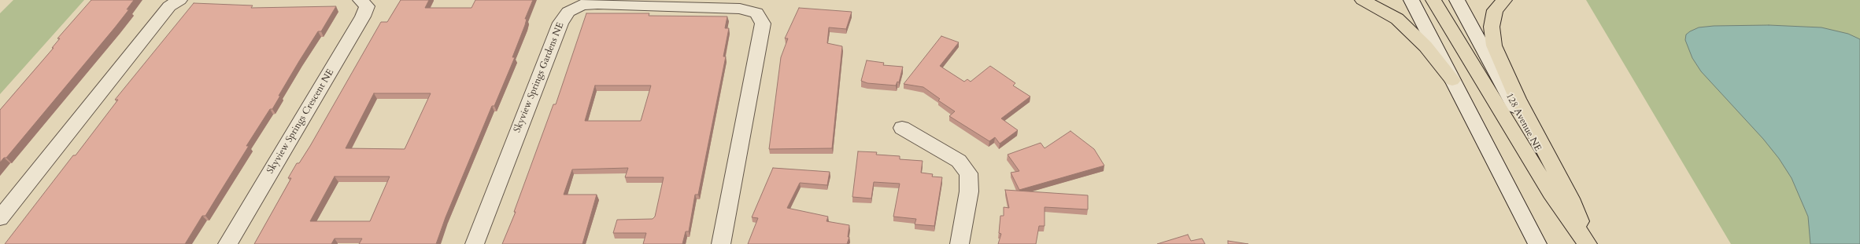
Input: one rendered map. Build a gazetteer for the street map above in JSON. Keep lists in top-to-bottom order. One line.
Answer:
{"streets":{"street":["Skyview Springs Gardens NE","Skyview Springs Crescent NE","128 Avenue NE"]}}
